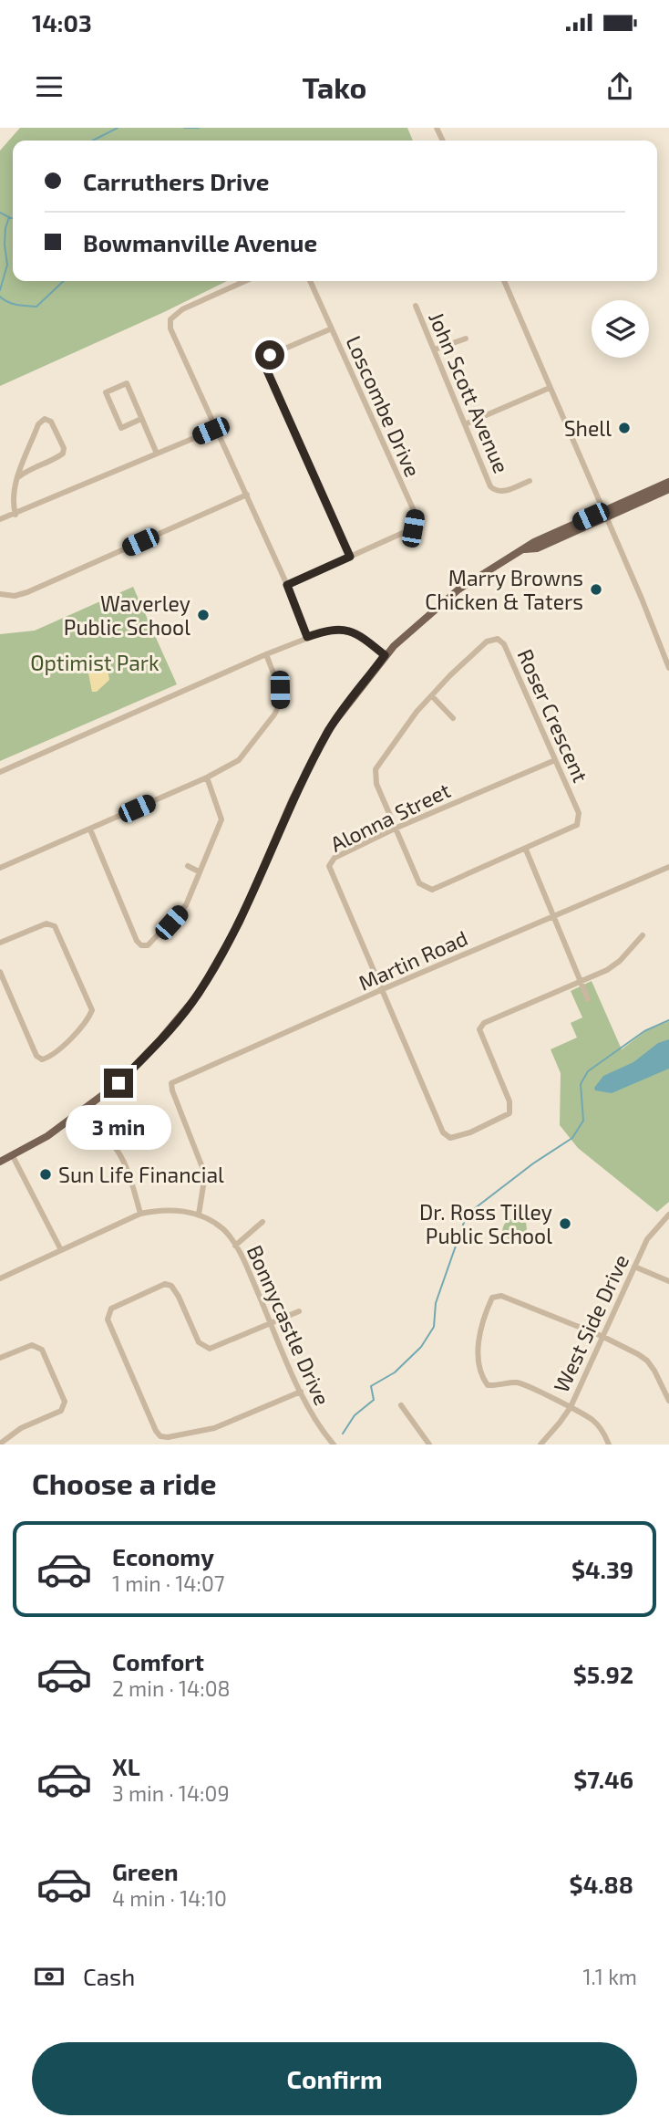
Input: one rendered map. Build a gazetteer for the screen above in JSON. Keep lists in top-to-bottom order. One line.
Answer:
{"streets":{"street":["John Scott Avenue","Loscombe Drive","Roser Crescent","Alonna Street","Martin Road","West Side Drive","Bonnycastle Drive"]},"crossings":[["Roser Crescent","Alonna Street"],["Alonna Street","Martin Road"],["Martin Road","Bonnycastle Drive"]],"parks":["Optimist Park"],"places":["Shell","Marry Browns Chicken & Taters","Waverley Public School","Sun Life Financial","Dr. Ross Tilley Public School"],"page":{"status":"14:03","header":"Tako","banner":["Carruthers Drive","Bowmanville Avenue"],"bubble":"3 min","heading":"Choose a ride","list":[{"name":"Economy","note":"1 min · 14:07","value":"$4.39"},{"name":"Comfort","note":"2 min · 14:08","value":"$5.92"},{"name":"XL","note":"3 min · 14:09","value":"$7.46"},{"name":"Green","note":"4 min · 14:10","value":"$4.88"}],"pay":["Cash","1.1 km"],"buttons":"Confirm"}}
